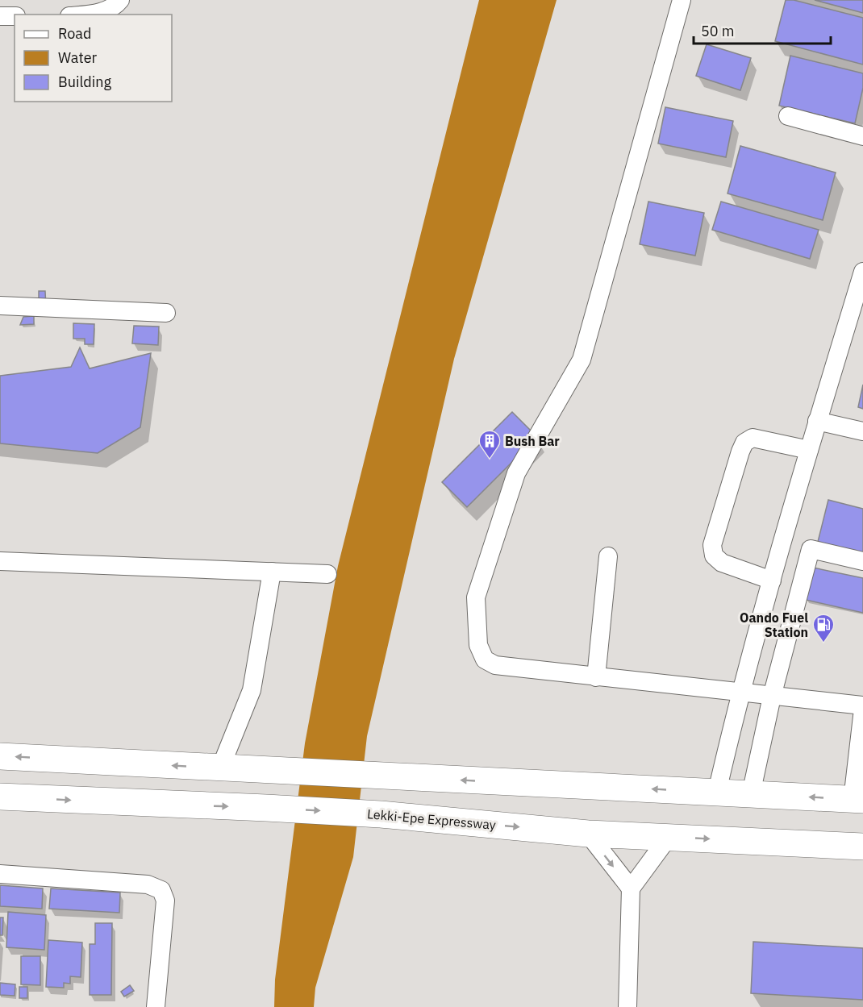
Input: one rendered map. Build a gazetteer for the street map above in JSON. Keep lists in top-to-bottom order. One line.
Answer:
{"streets":{"highway":["Lekki-Epe Expressway"]},"places":{"building":["Bush Bar"],"fuel station":["Oando Fuel Station"]},"legend":["Road","Water","Building"],"scale_bar":"50 m"}
